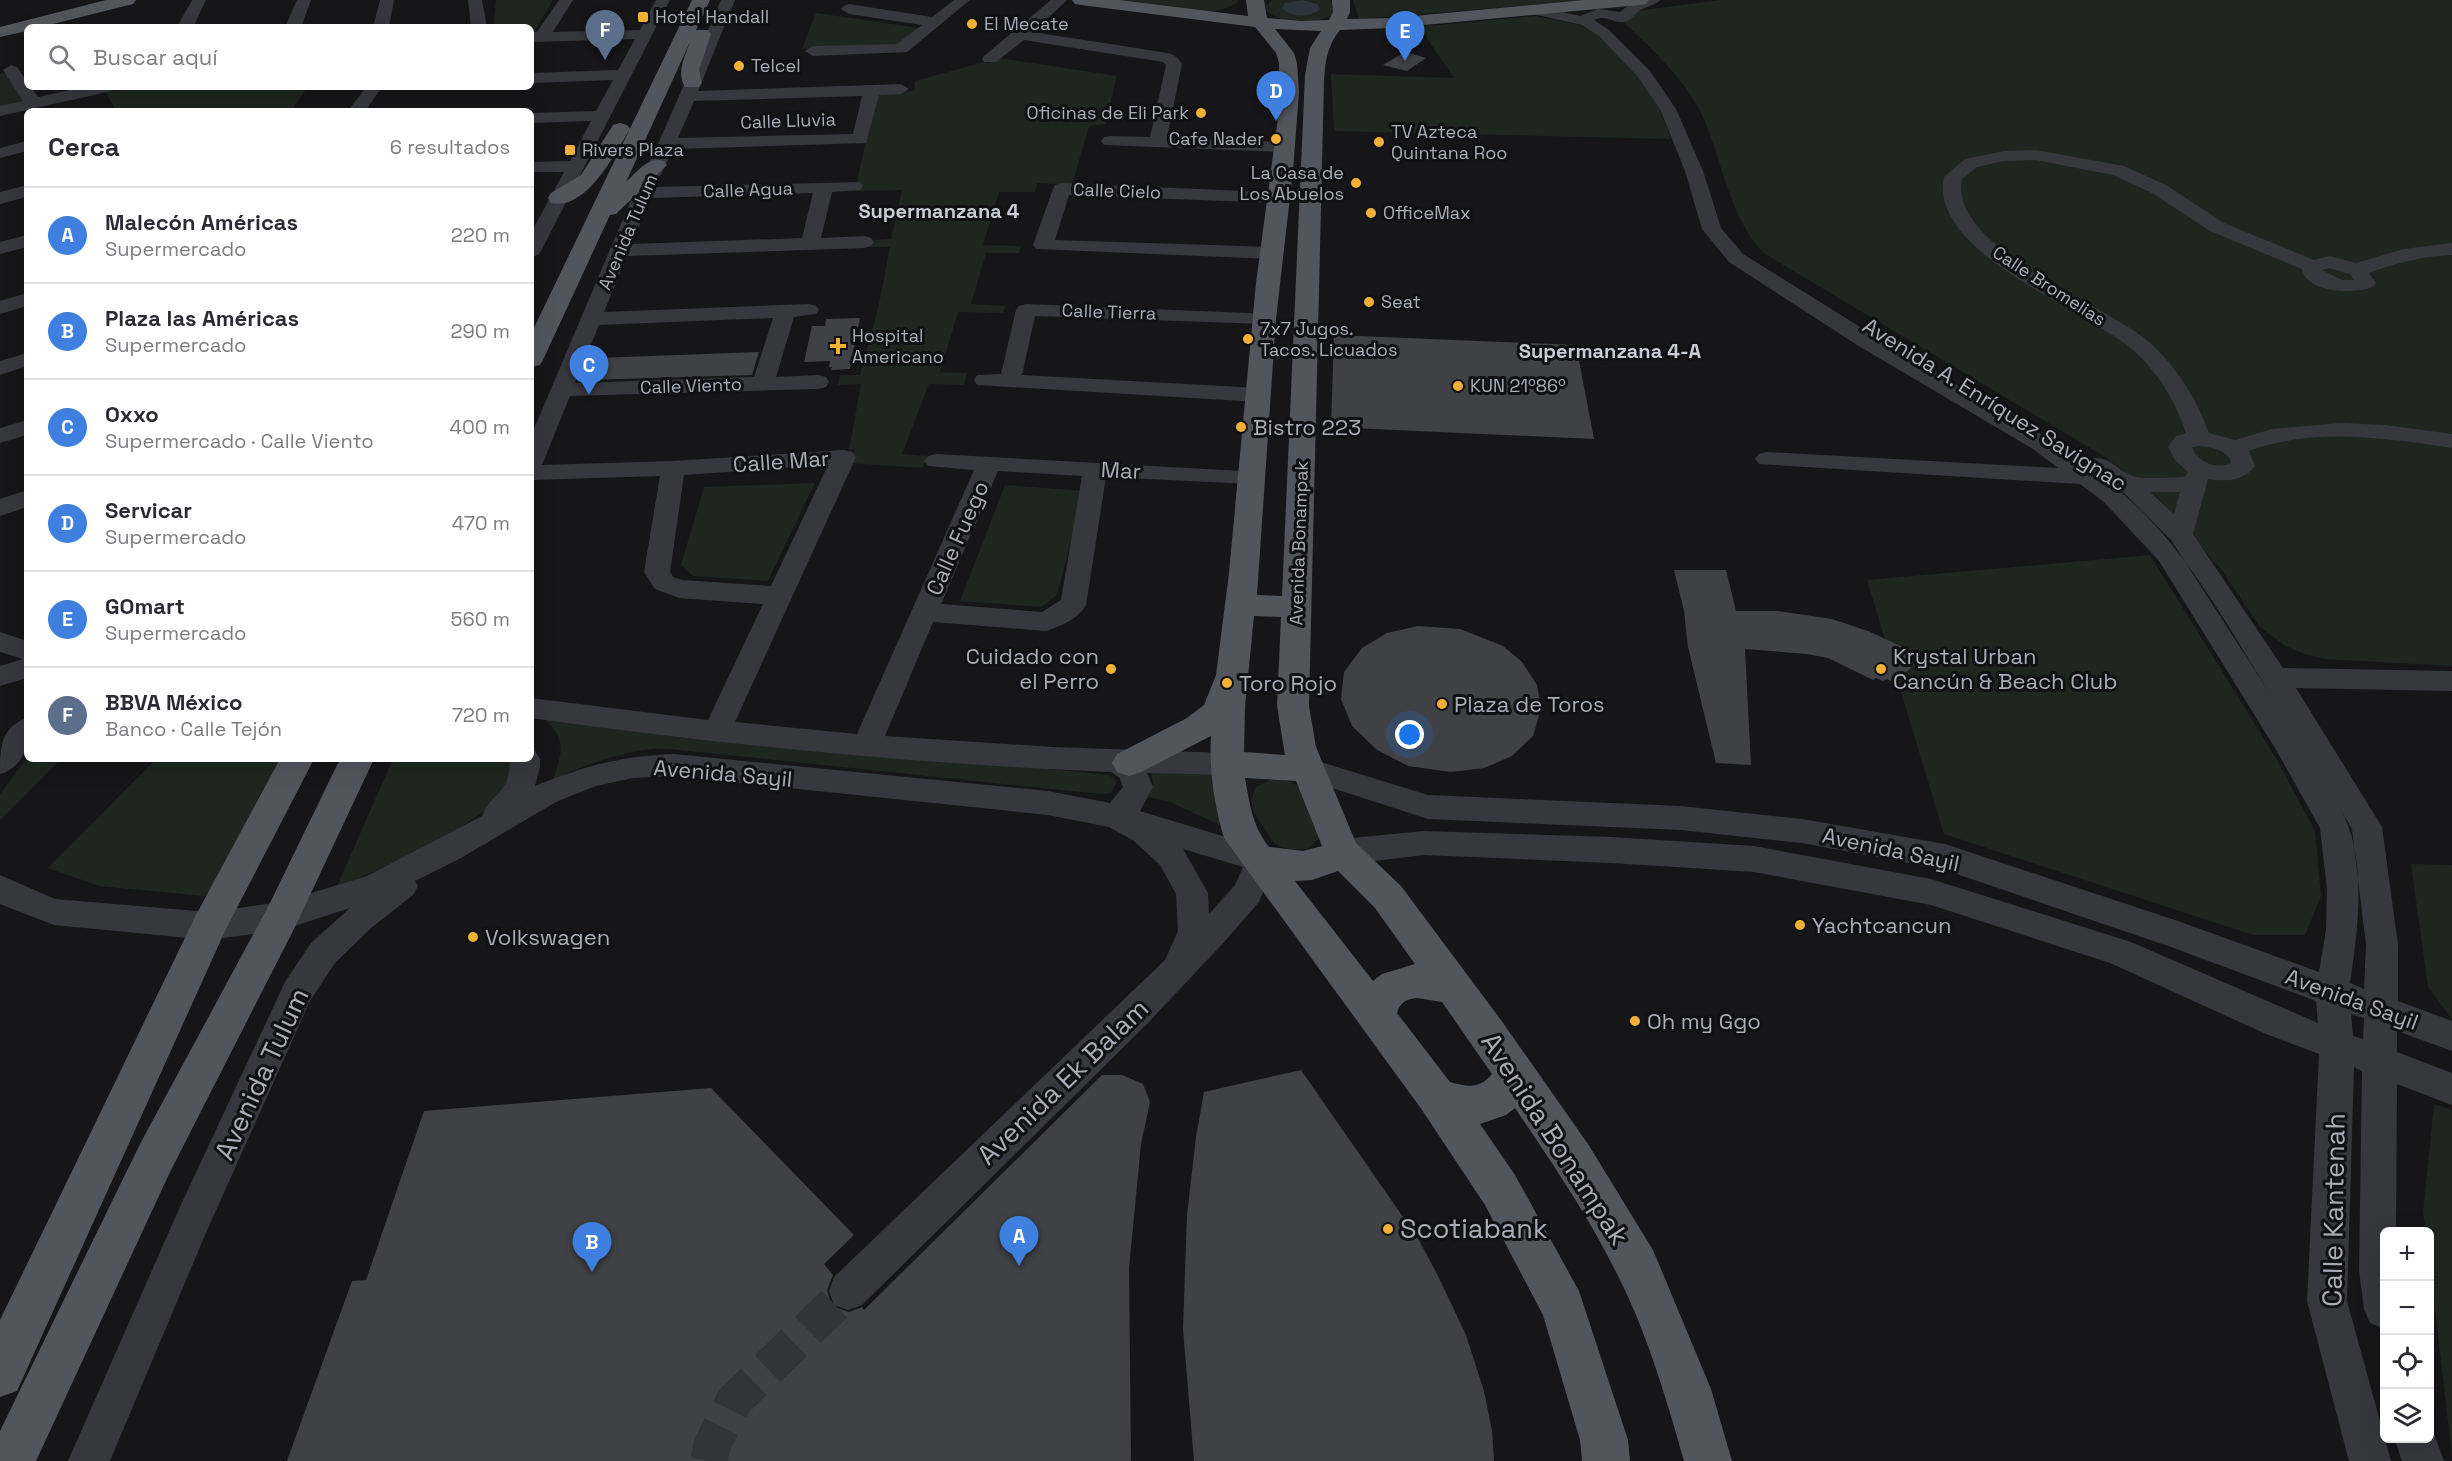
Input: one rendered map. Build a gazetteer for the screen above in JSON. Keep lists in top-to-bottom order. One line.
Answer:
{"streets":{"main road":["Avenida Tulum","Avenida Bonampak"],"street":["Calle Lluvia","Calle Agua","Calle Cielo","Calle Bromelias","Calle Tierra","Calle Viento","Avenida A. Enríquez Savignac","Calle Mar","Mar","Calle Fuego","Avenida Sayil","Avenida Ek Balam","Calle Kantenah"]},"crossings":[["Calle Lluvia","Avenida Tulum"],["Calle Agua","Avenida Tulum"],["Calle Cielo","Avenida Bonampak"],["Avenida Tulum","Calle Viento"],["Avenida Tulum","Avenida Sayil"],["Calle Tierra","Avenida Bonampak"],["Avenida A. Enríquez Savignac","Avenida Sayil"],["Avenida A. Enríquez Savignac","Calle Kantenah"],["Calle Mar","Avenida Sayil"],["Mar","Calle Fuego"],["Mar","Avenida Bonampak"],["Calle Fuego","Avenida Sayil"],["Avenida Bonampak","Avenida Sayil"],["Avenida Bonampak","Avenida Ek Balam"],["Avenida Sayil","Avenida Ek Balam"],["Avenida Sayil","Calle Kantenah"]],"districts":["Supermanzana 4","Supermanzana 4-A"],"places":{"transit":["Hotel Handall","Rivers Plaza"],"other":["El Mecate","Telcel","Oficinas de Eli Park","Cafe Nader","TV Azteca Quintana Roo","La Casa de Los Abuelos","OfficeMax","Seat","7x7 Jugos. Tacos. Licuados","KUN 21º86º","Bistro 223","Cuidado con el Perro","Krystal Urban Cancún & Beach Club","Toro Rojo","Plaza de Toros","Yachtcancun","Volkswagen","Oh my Ggo","Scotiabank"],"health":["Hospital Americano"]},"page":{"pins":["F","E","D","C","A","B"],"search":"Buscar aquí","heading":["Cerca","6 resultados"],"list":[{"mark":"A","name":"Malecón Américas","note":"Supermercado","value":"220 m"},{"mark":"B","name":"Plaza las Américas","note":"Supermercado","value":"290 m"},{"mark":"C","name":"Oxxo","note":"Supermercado · Calle Viento","value":"400 m"},{"mark":"D","name":"Servicar","note":"Supermercado","value":"470 m"},{"mark":"E","name":"GOmart","note":"Supermercado","value":"560 m"},{"mark":"F","name":"BBVA México","note":"Banco · Calle Tejón","value":"720 m"}],"map_buttons":["+","−"]}}
